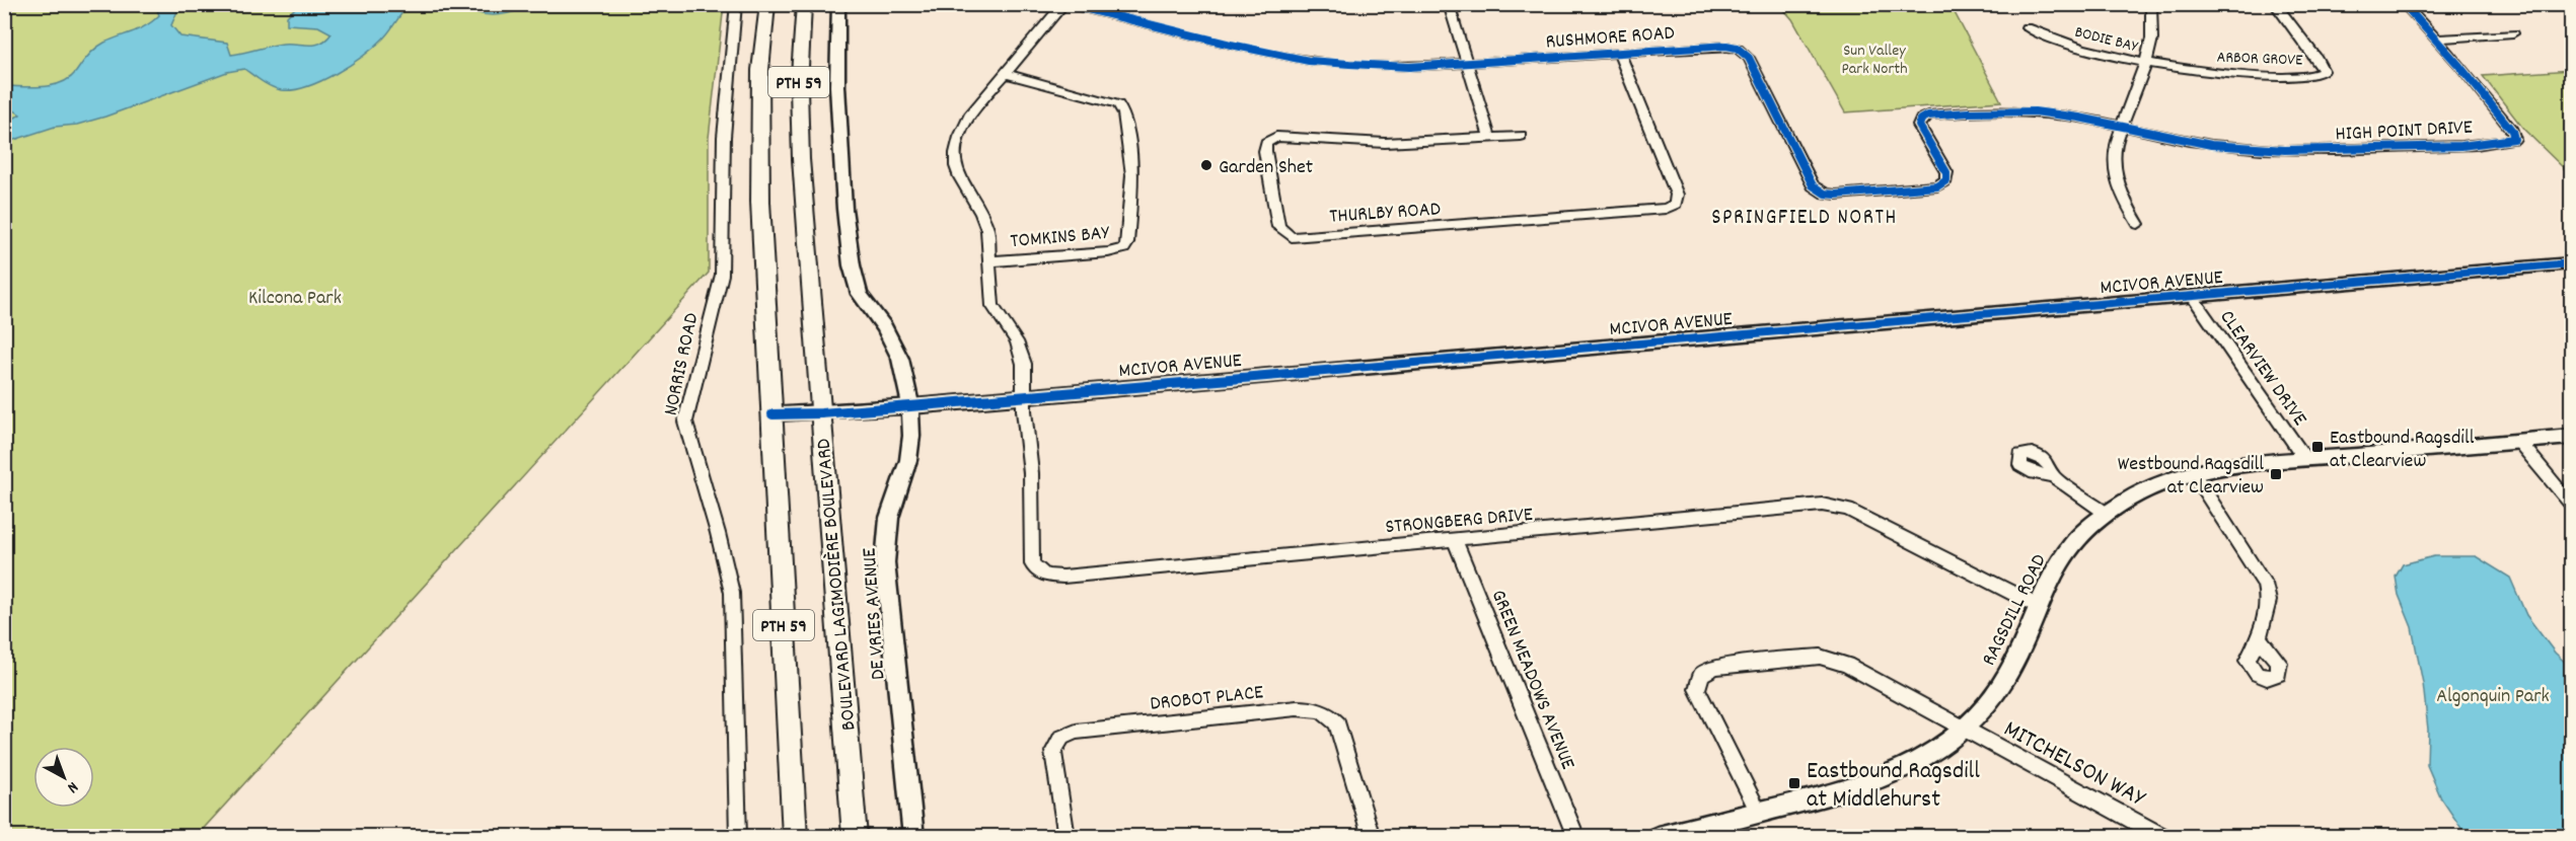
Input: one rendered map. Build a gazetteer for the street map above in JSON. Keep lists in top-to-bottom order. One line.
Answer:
{"streets":{"main road":["PTH 59","BOULEVARD LAGIMODIÈRE BOULEVARD"],"street":["RUSHMORE ROAD","BODIE BAY","ARBOR GROVE","HIGH POINT DRIVE","THURLBY ROAD","TOMKINS BAY","MCIVOR AVENUE","NORRIS ROAD","CLEARVIEW DRIVE","STRONGBERG DRIVE","RAGSDILL ROAD","DE VRIES AVENUE","GREEN MEADOWS AVENUE","DROBOT PLACE","MITCHELSON WAY"]},"crossings":[["RUSHMORE ROAD","HIGH POINT DRIVE"],["RUSHMORE ROAD","THURLBY ROAD"],["BODIE BAY","ARBOR GROVE"],["PTH 59","MCIVOR AVENUE"],["TOMKINS BAY","STRONGBERG DRIVE"],["MCIVOR AVENUE","CLEARVIEW DRIVE"],["MCIVOR AVENUE","STRONGBERG DRIVE"],["MCIVOR AVENUE","BOULEVARD LAGIMODIÈRE BOULEVARD"],["MCIVOR AVENUE","DE VRIES AVENUE"],["CLEARVIEW DRIVE","RAGSDILL ROAD"],["STRONGBERG DRIVE","RAGSDILL ROAD"],["STRONGBERG DRIVE","GREEN MEADOWS AVENUE"],["RAGSDILL ROAD","MITCHELSON WAY"]],"districts":["SPRINGFIELD NORTH"],"parks":["Sun Valley Park North","Kilcona Park","Algonquin Park"],"places":{"other":["Garden Shet"],"transit":["Eastbound Ragsdill at Clearview","Westbound Ragsdill at Clearview","Eastbound Ragsdill at Middlehurst"]},"north":"bottom right"}
